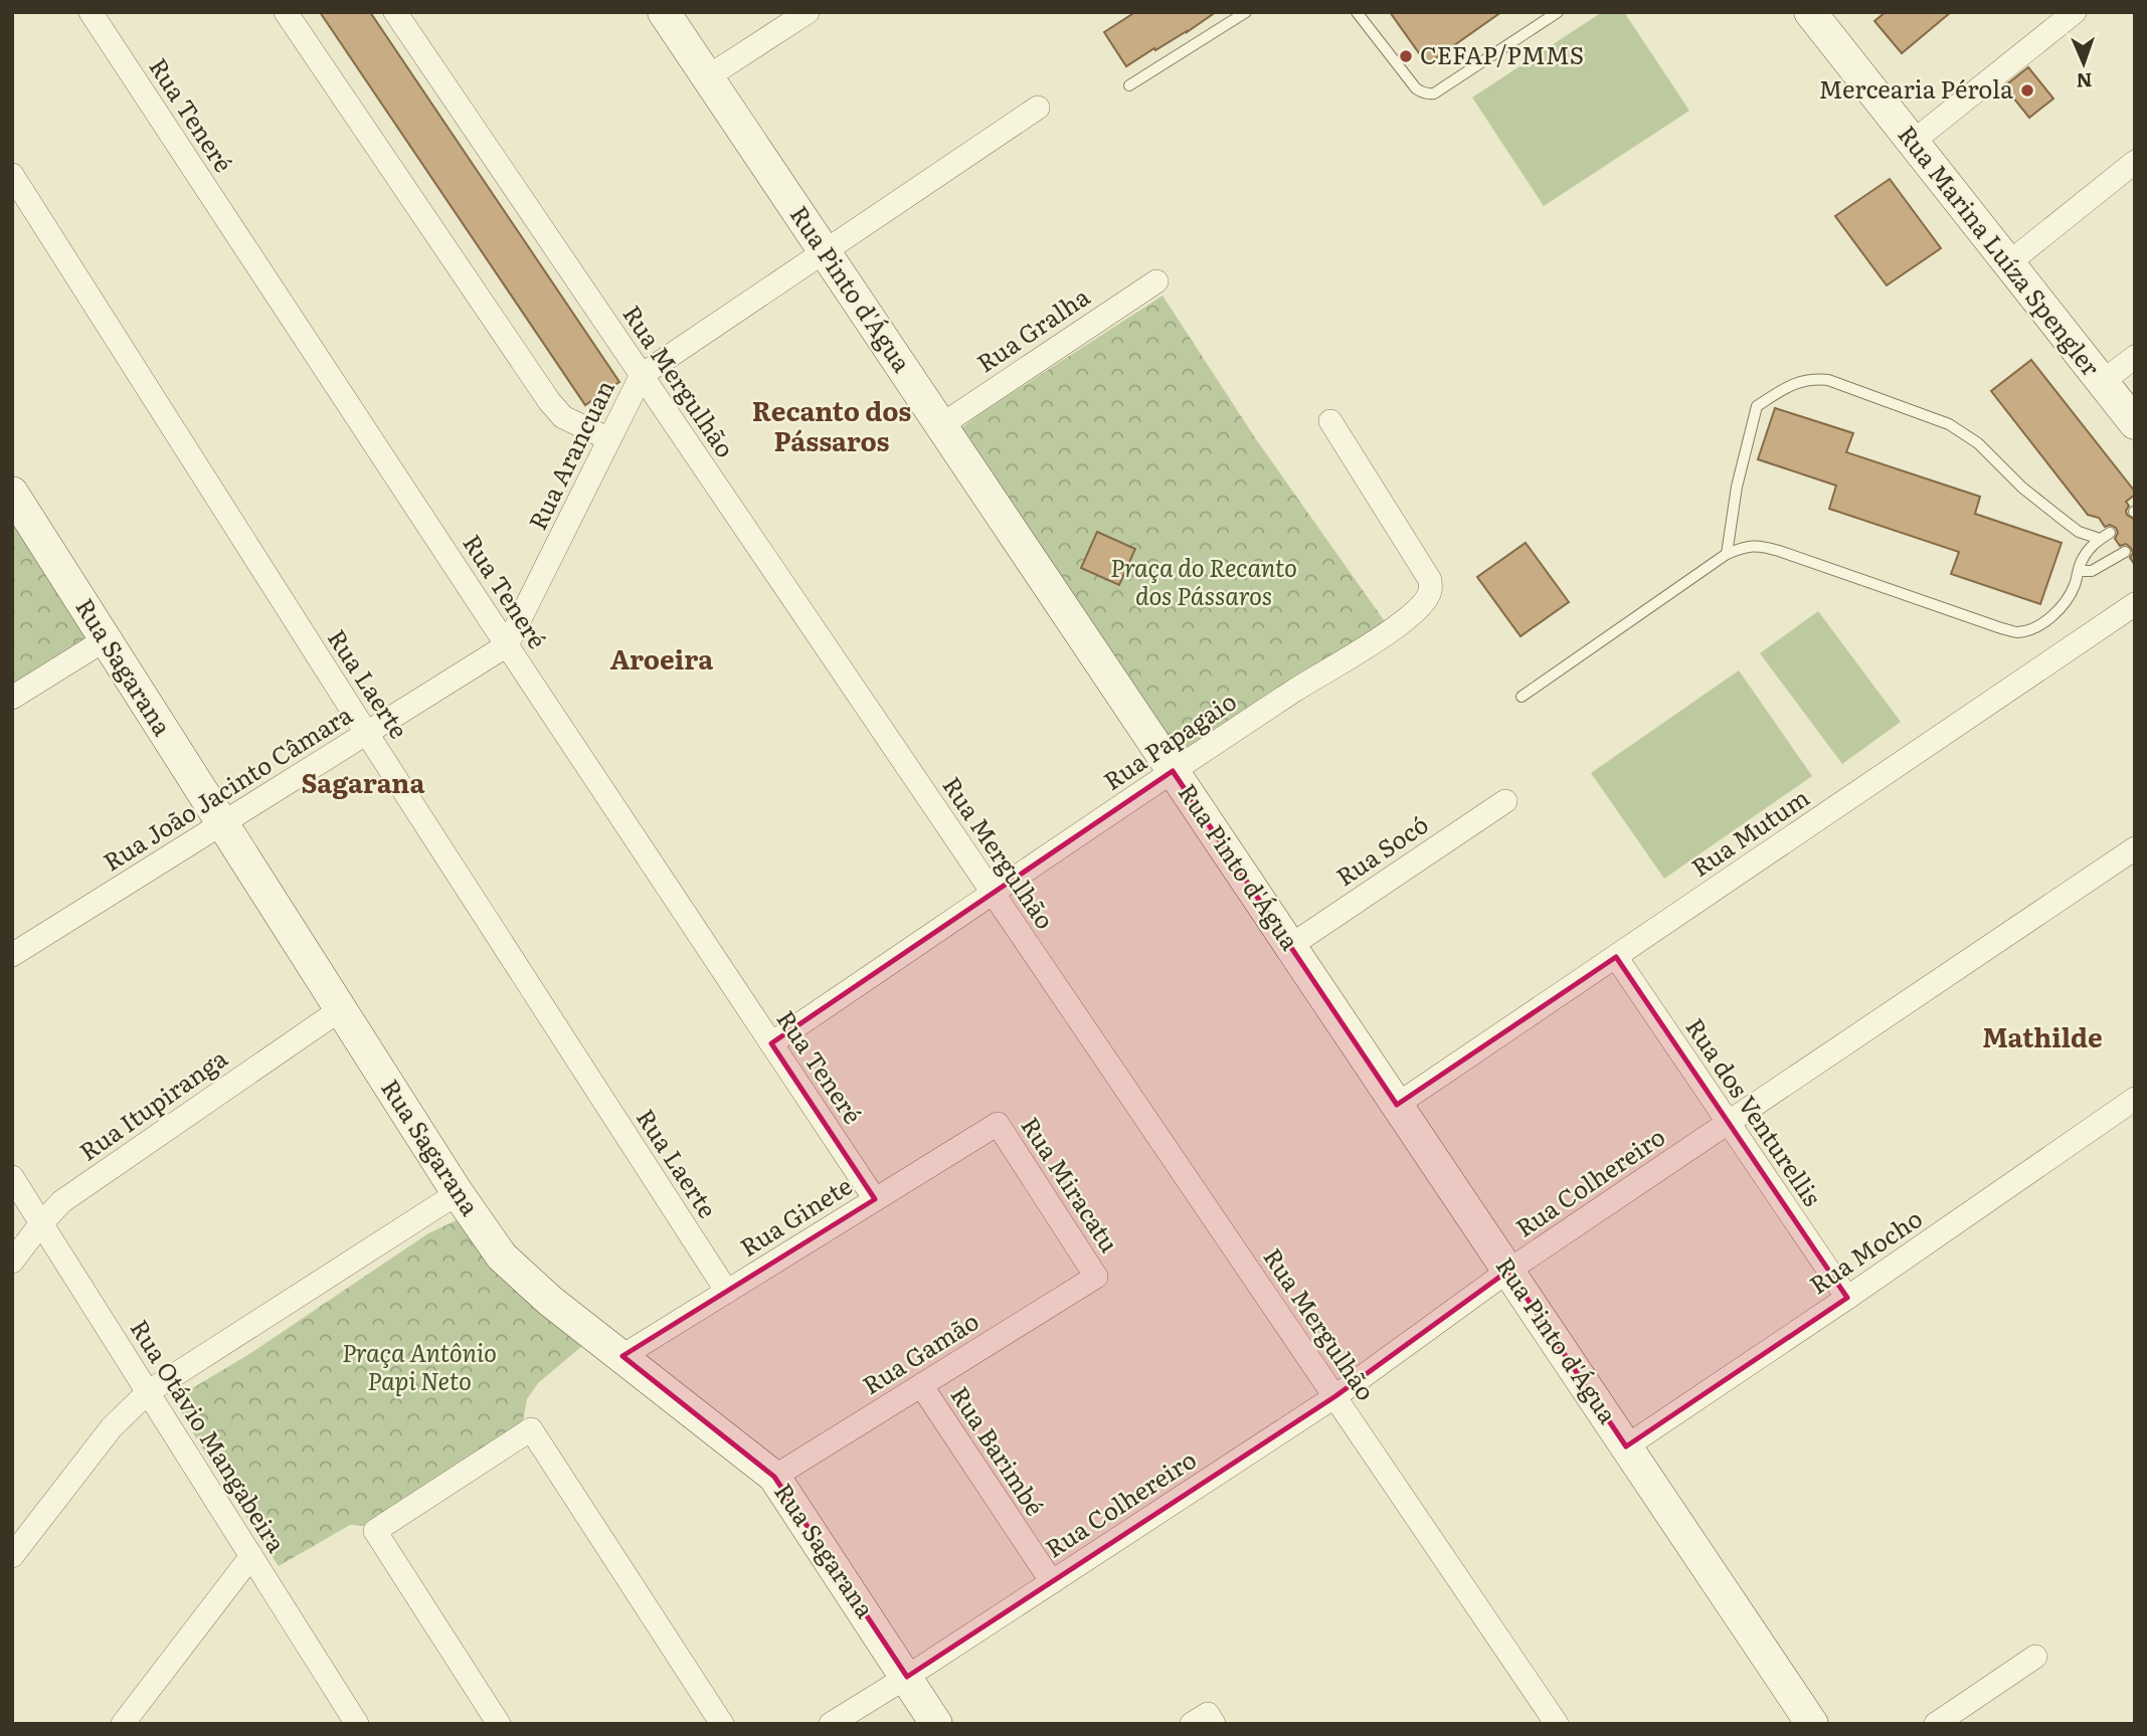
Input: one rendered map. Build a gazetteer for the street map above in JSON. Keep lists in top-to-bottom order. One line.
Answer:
{"streets":{"street":["Rua Teneré","Rua Marina Luíza Spengler","Rua Pinto d'Água","Rua Gralha","Rua Mergulhão","Rua Arancuan","Rua Sagarana","Rua Laerte","Rua Papagaio","Rua João Jacinto Câmara","Rua Mutum","Rua Socó","Rua Itupiranga","Rua dos Venturellis","Rua Colhereiro","Rua Miracatu","Rua Ginete","Rua Mocho","Rua Gamão","Rua Otávio Mangabeira","Rua Barimbé"]},"crossings":[["Rua Teneré","Rua Arancuan"],["Rua Teneré","Rua Papagaio"],["Rua Teneré","Rua João Jacinto Câmara"],["Rua Teneré","Rua Ginete"],["Rua Pinto d'Água","Rua Gralha"],["Rua Pinto d'Água","Rua Arancuan"],["Rua Pinto d'Água","Rua Papagaio"],["Rua Pinto d'Água","Rua Mutum"],["Rua Pinto d'Água","Rua Socó"],["Rua Pinto d'Água","Rua Colhereiro"],["Rua Pinto d'Água","Rua Mocho"],["Rua Mergulhão","Rua Arancuan"],["Rua Mergulhão","Rua Papagaio"],["Rua Mergulhão","Rua Colhereiro"],["Rua Arancuan","Rua João Jacinto Câmara"],["Rua Sagarana","Rua João Jacinto Câmara"],["Rua Sagarana","Rua Itupiranga"],["Rua Sagarana","Rua Colhereiro"],["Rua Sagarana","Rua Ginete"],["Rua Sagarana","Rua Gamão"],["Rua Laerte","Rua João Jacinto Câmara"],["Rua Laerte","Rua Ginete"],["Rua Mutum","Rua dos Venturellis"],["Rua Itupiranga","Rua Otávio Mangabeira"],["Rua dos Venturellis","Rua Colhereiro"],["Rua dos Venturellis","Rua Mocho"],["Rua Colhereiro","Rua Barimbé"],["Rua Miracatu","Rua Ginete"],["Rua Miracatu","Rua Gamão"],["Rua Gamão","Rua Barimbé"]],"districts":["Recanto dos Pássaros","Aroeira","Sagarana","Mathilde"],"parks":["Praça do Recanto dos Pássaros","Praça Antônio Papi Neto"],"places":["CEFAP/PMMS","Mercearia Pérola"],"north":"bottom"}
